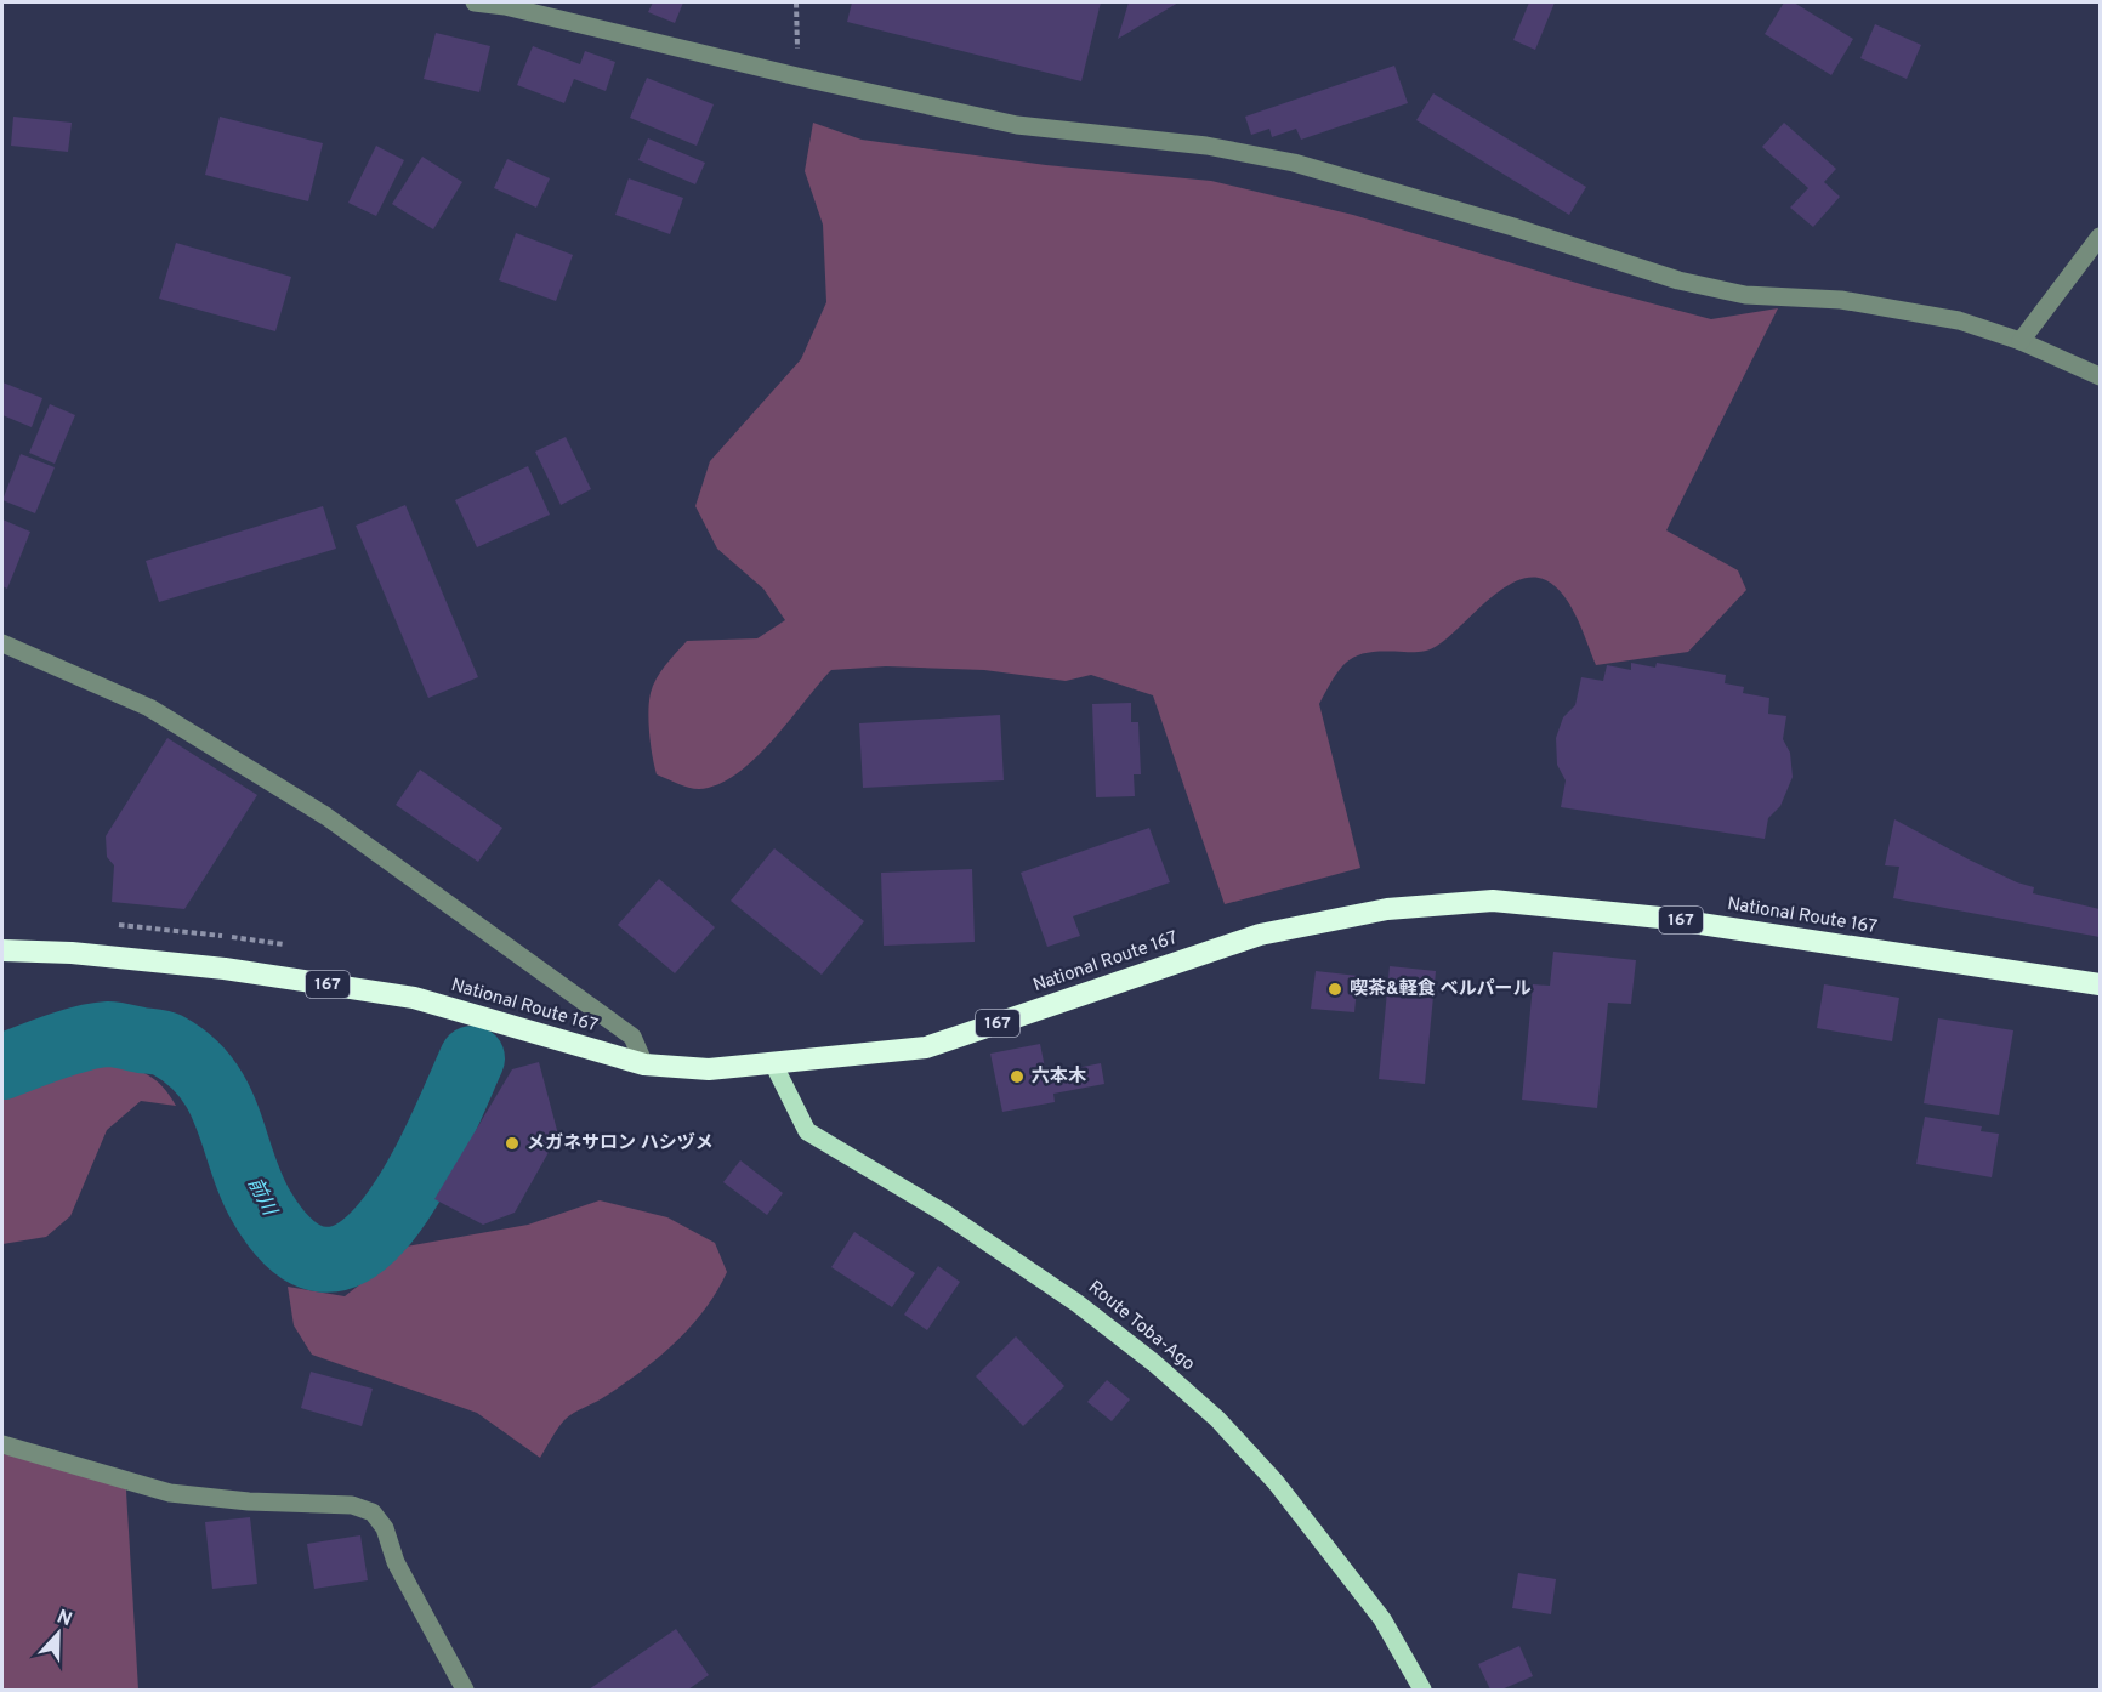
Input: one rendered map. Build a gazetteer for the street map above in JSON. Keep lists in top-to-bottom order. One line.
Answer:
{"streets":{"highway":["National Route 167","167"],"main road":["Route Toba-Ago"]},"crossings":[["National Route 167","Route Toba-Ago"]],"water":["前川"],"places":["喫茶&軽食 ベルパール","六本木","メガネサロン ハシヅメ"],"north":"top"}
